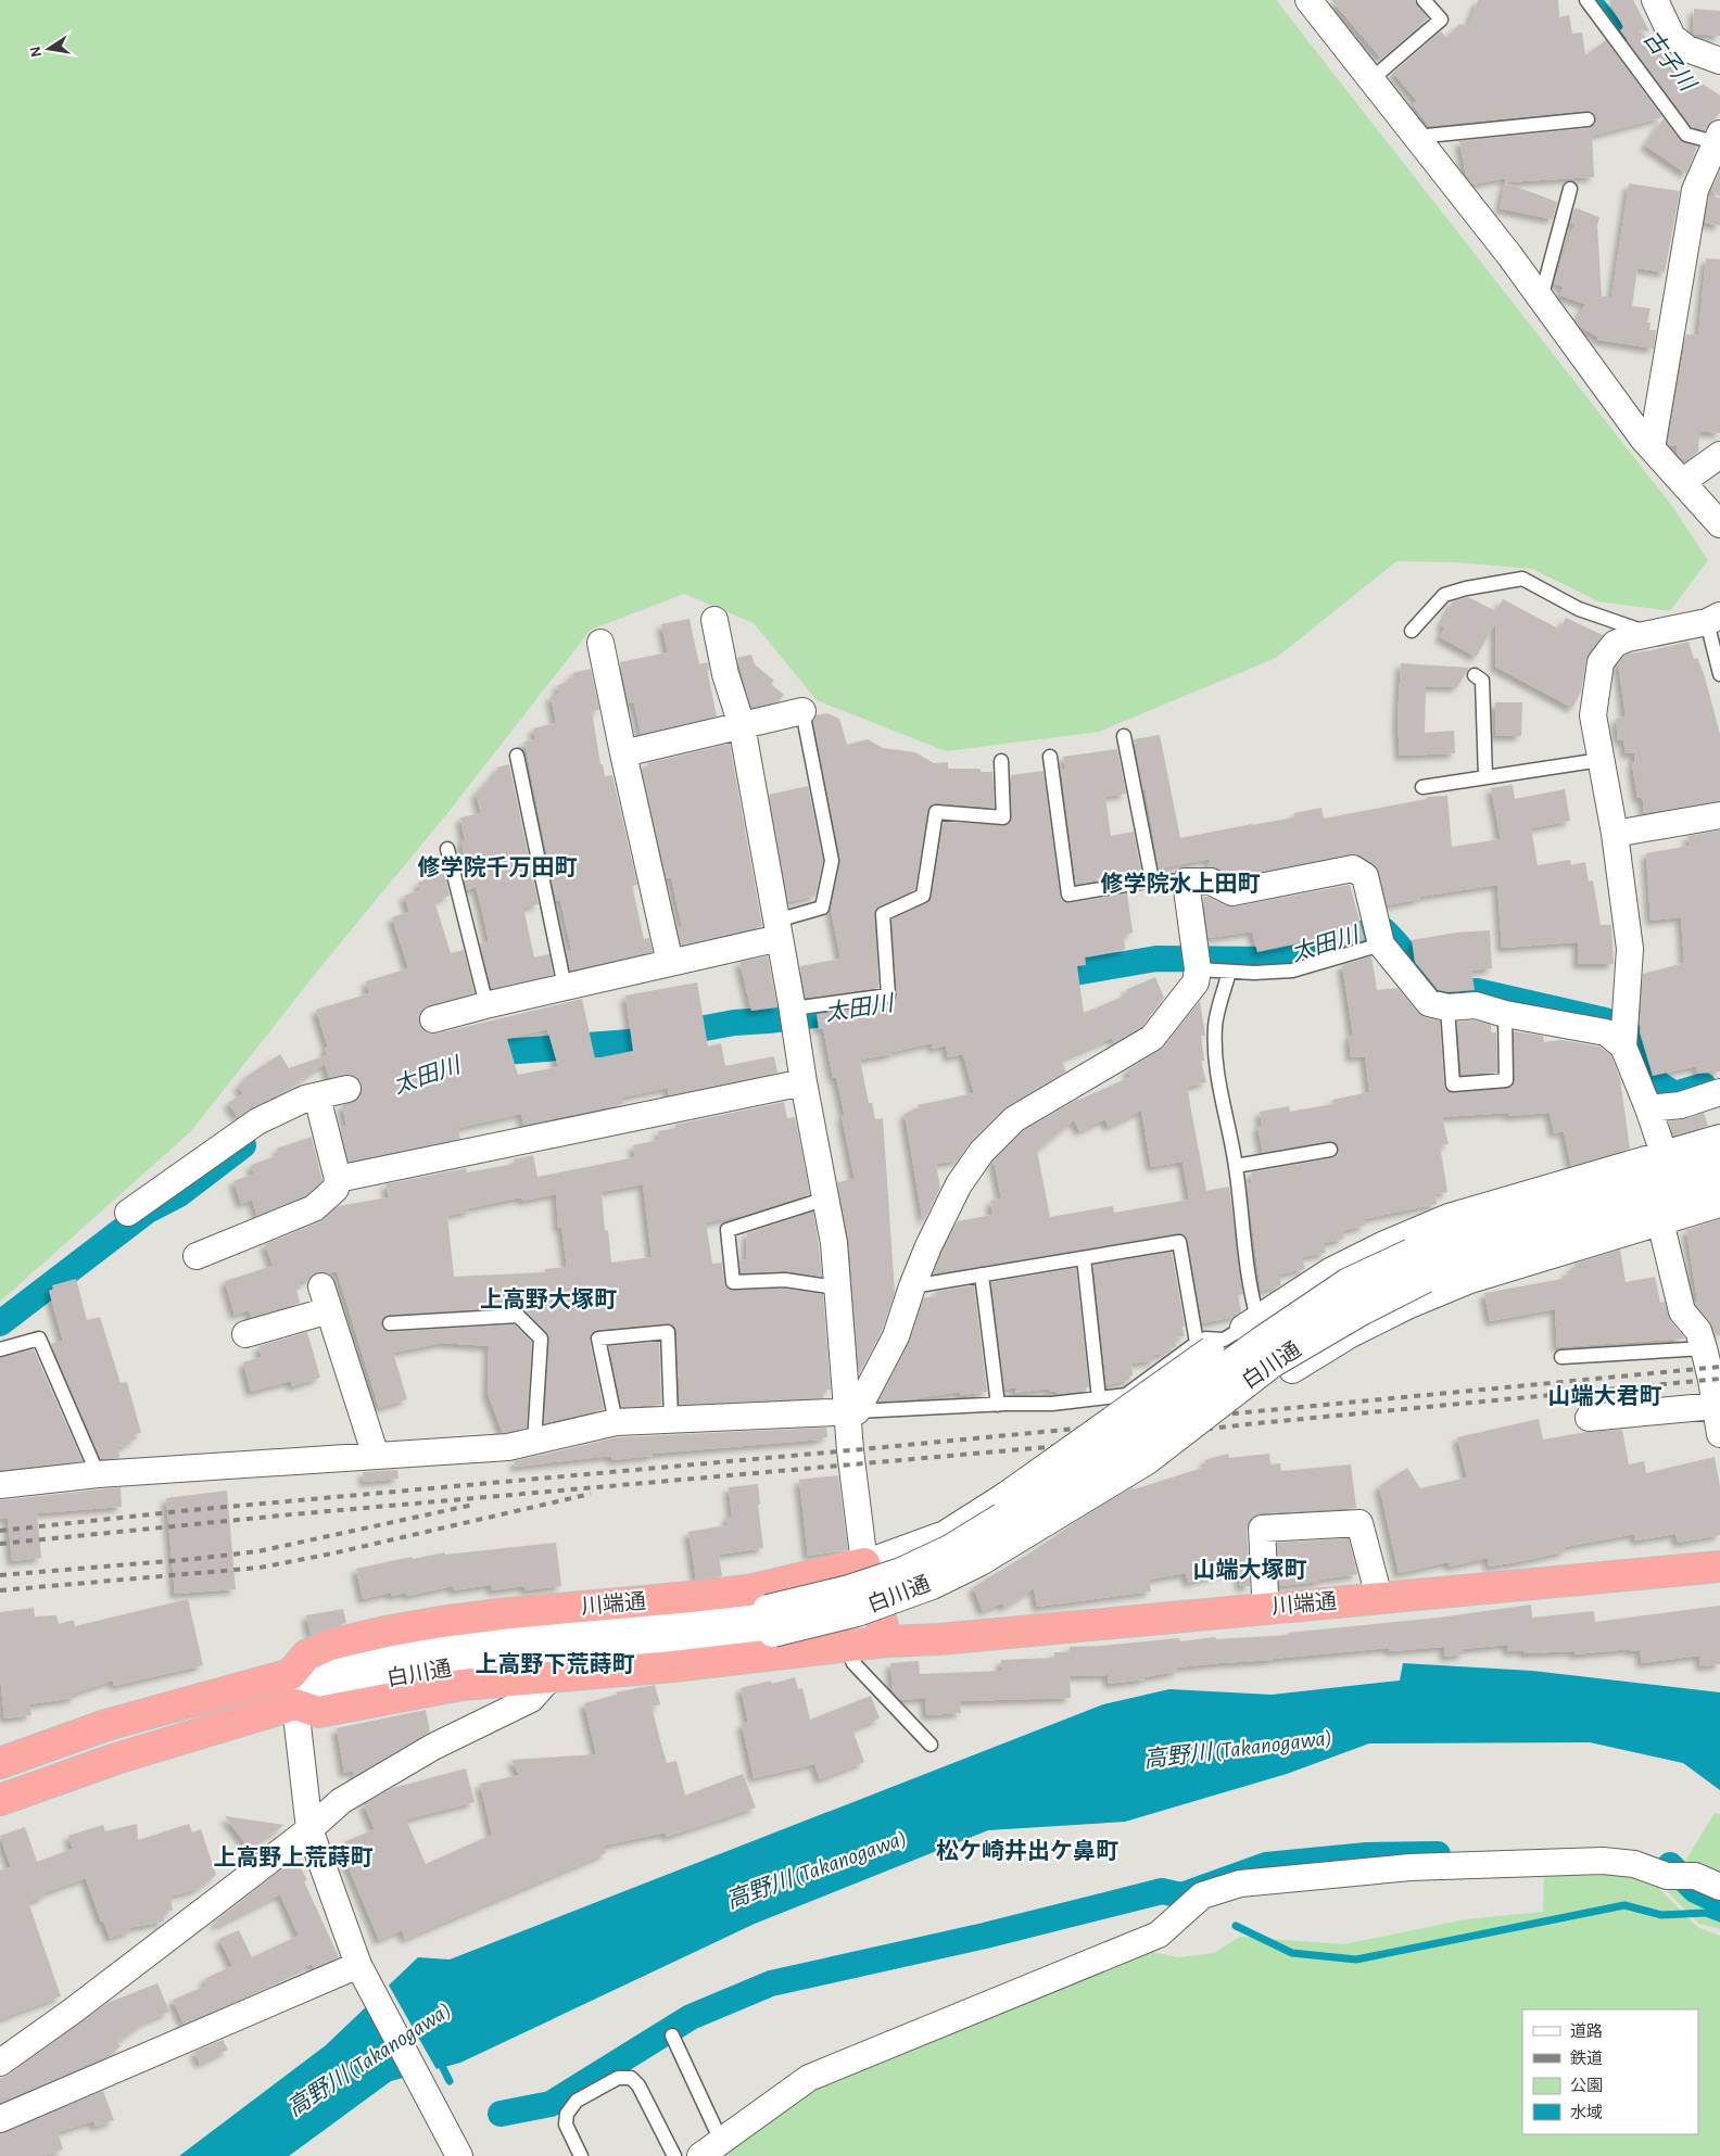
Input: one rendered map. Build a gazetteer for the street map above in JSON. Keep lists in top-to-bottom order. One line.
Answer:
{"streets":{"highway":["白川通","川端通"]},"crossings":[["白川通","川端通"]],"districts":["修学院千万田町","修学院水上田町","上高野大塚町","山端大君町","山端大塚町","上高野下荒蒔町","松ケ崎井出ケ鼻町","上高野上荒蒔町"],"water":["古子川","太田川","高野川 (Takanogawa)"],"legend":["道路","鉄道","公園","水域"],"north":"left"}
